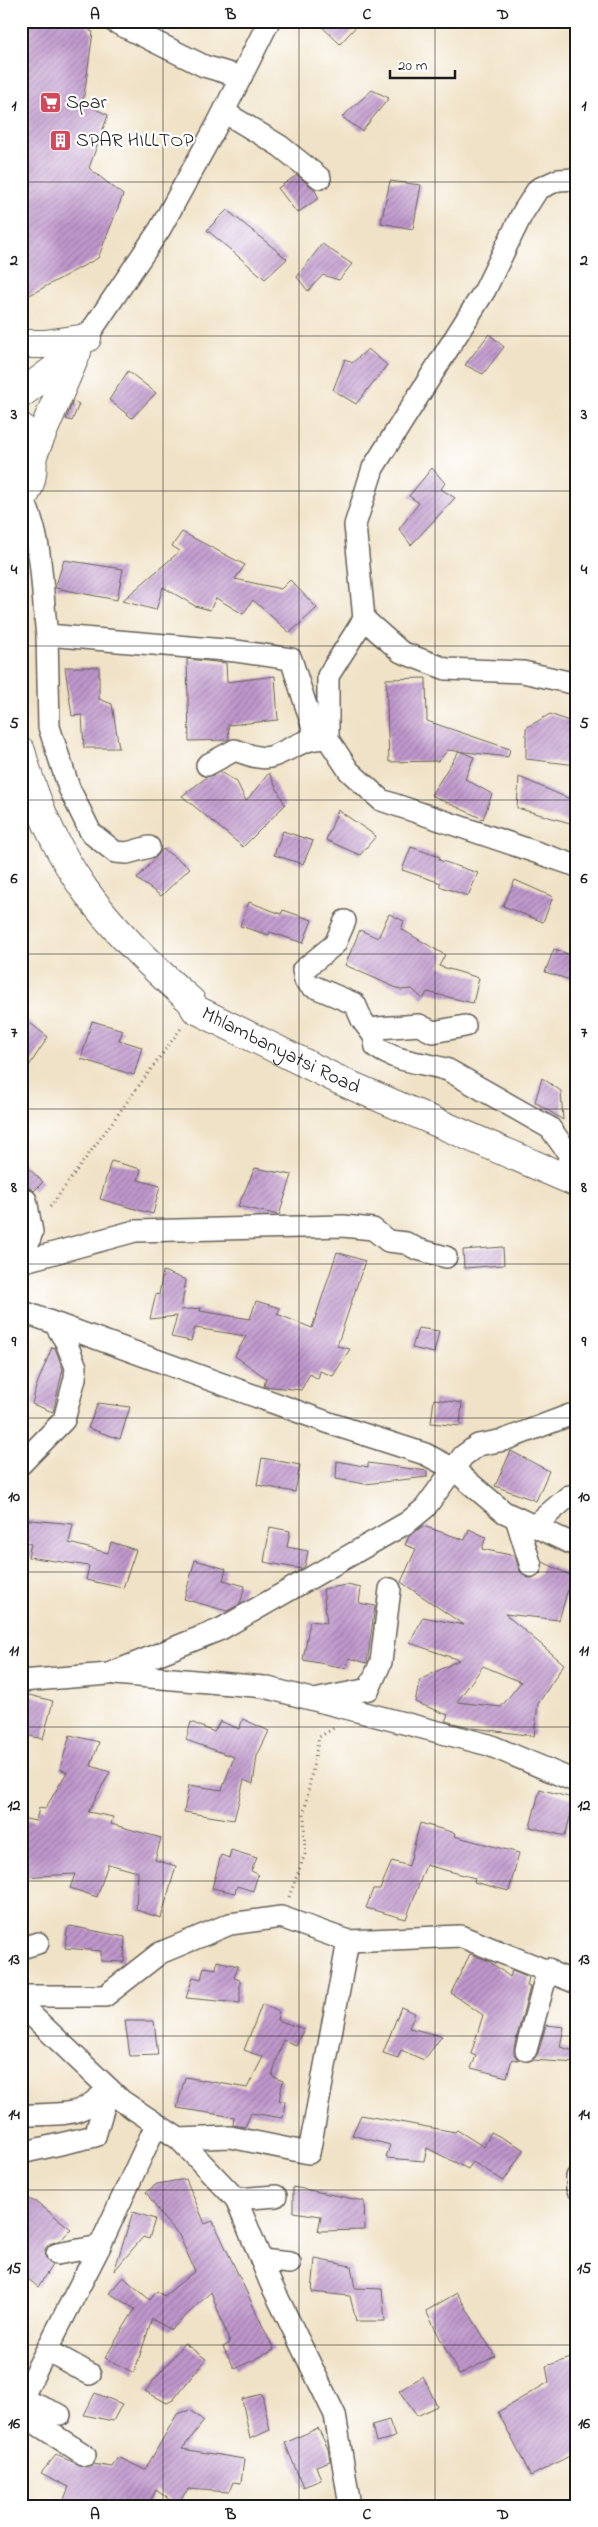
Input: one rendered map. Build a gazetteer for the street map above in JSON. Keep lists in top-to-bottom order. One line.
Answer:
{"streets":{"main road":["Mhlambanyatsi Road"]},"places":{"supermarket":["Spar"],"building":["SPAR HILLTOP"]},"scale_bar":"20 m","grid":{"columns":["A","B","C","D"],"rows":["1","2","3","4","5","6","7","8","9","10","11","12","13","14","15","16"]}}
